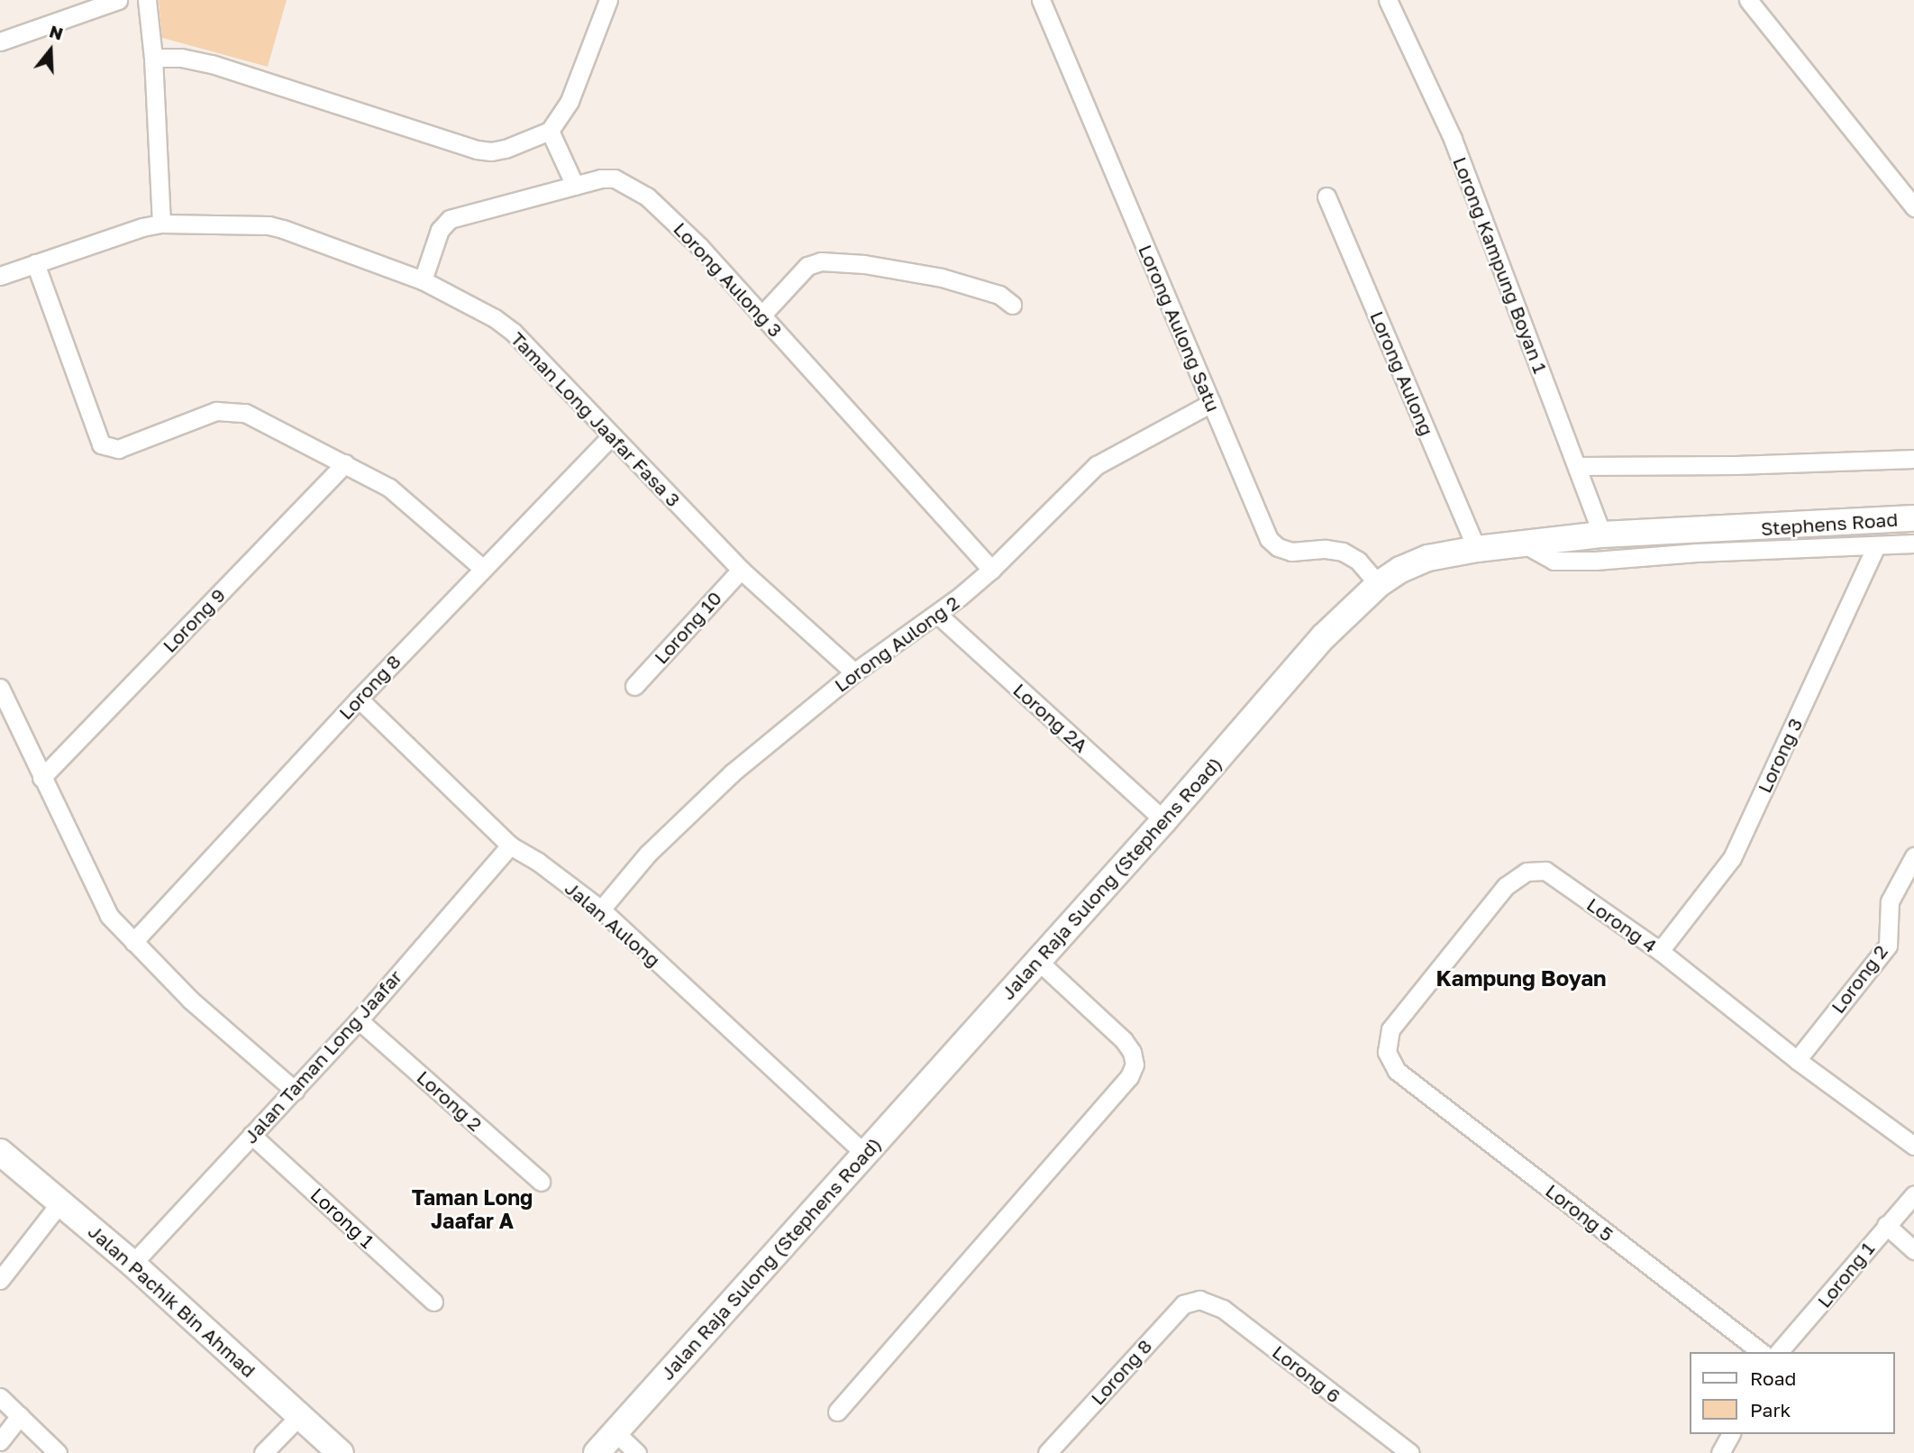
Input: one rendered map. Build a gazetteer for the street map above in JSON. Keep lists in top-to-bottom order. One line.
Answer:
{"streets":{"street":["Lorong Kampung Boyan 1","Lorong Aulong 3","Lorong Aulong Satu","Lorong Aulong","Taman Long Jaafar Fasa 3","Stephens Road","Lorong 9","Lorong 10","Lorong Aulong 2","Lorong 8","Lorong 2A","Lorong 3","Jalan Raja Sulong (Stephens Road)","Jalan Aulong","Lorong 4","Lorong 2","Jalan Taman Long Jaafar","Lorong 5","Lorong 1","Jalan Pachik Bin Ahmad","Lorong 6"]},"crossings":[["Lorong Kampung Boyan 1","Jalan Raja Sulong (Stephens Road)"],["Lorong Aulong 3","Taman Long Jaafar Fasa 3"],["Lorong Aulong 3","Lorong Aulong 2"],["Lorong Aulong Satu","Lorong Aulong 2"],["Lorong Aulong Satu","Jalan Raja Sulong (Stephens Road)"],["Lorong Aulong","Jalan Raja Sulong (Stephens Road)"],["Taman Long Jaafar Fasa 3","Lorong 10"],["Taman Long Jaafar Fasa 3","Lorong Aulong 2"],["Taman Long Jaafar Fasa 3","Lorong 8"],["Stephens Road","Jalan Raja Sulong (Stephens Road)"],["Lorong Aulong 2","Lorong 2A"],["Lorong Aulong 2","Jalan Aulong"],["Lorong 8","Jalan Aulong"],["Lorong 8","Lorong 6"],["Lorong 2A","Jalan Raja Sulong (Stephens Road)"],["Lorong 3","Lorong 4"],["Jalan Raja Sulong (Stephens Road)","Jalan Aulong"],["Jalan Aulong","Jalan Taman Long Jaafar"],["Lorong 4","Lorong 2"],["Lorong 4","Lorong 5"],["Lorong 2","Jalan Taman Long Jaafar"],["Jalan Taman Long Jaafar","Lorong 1"],["Jalan Taman Long Jaafar","Jalan Pachik Bin Ahmad"]],"districts":["Kampung Boyan","Taman Long Jaafar A"],"legend":["Road","Park"],"north":"top"}
